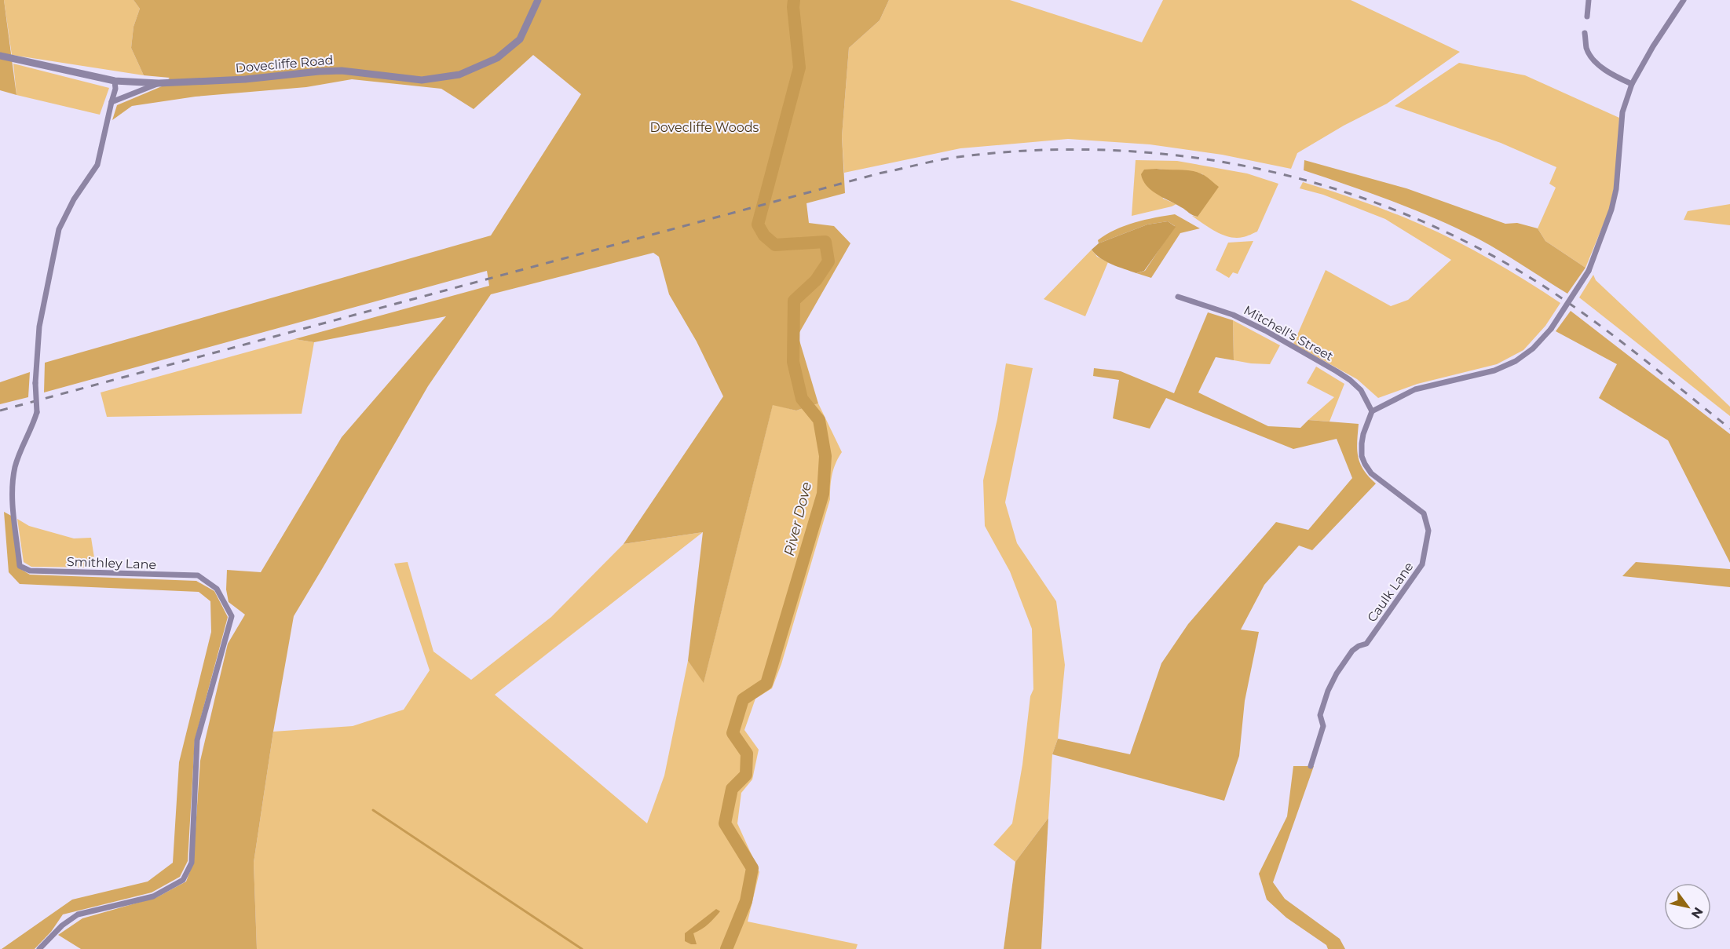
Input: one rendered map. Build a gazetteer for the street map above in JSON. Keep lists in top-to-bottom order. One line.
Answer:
{"streets":{"street":["Dovecliffe Road","Mitchell's Street","Smithley Lane","Caulk Lane"]},"crossings":[["Dovecliffe Road","Smithley Lane"],["Mitchell's Street","Caulk Lane"]],"water":["River Dove"],"parks":["Dovecliffe Woods"],"north":"bottom right"}
